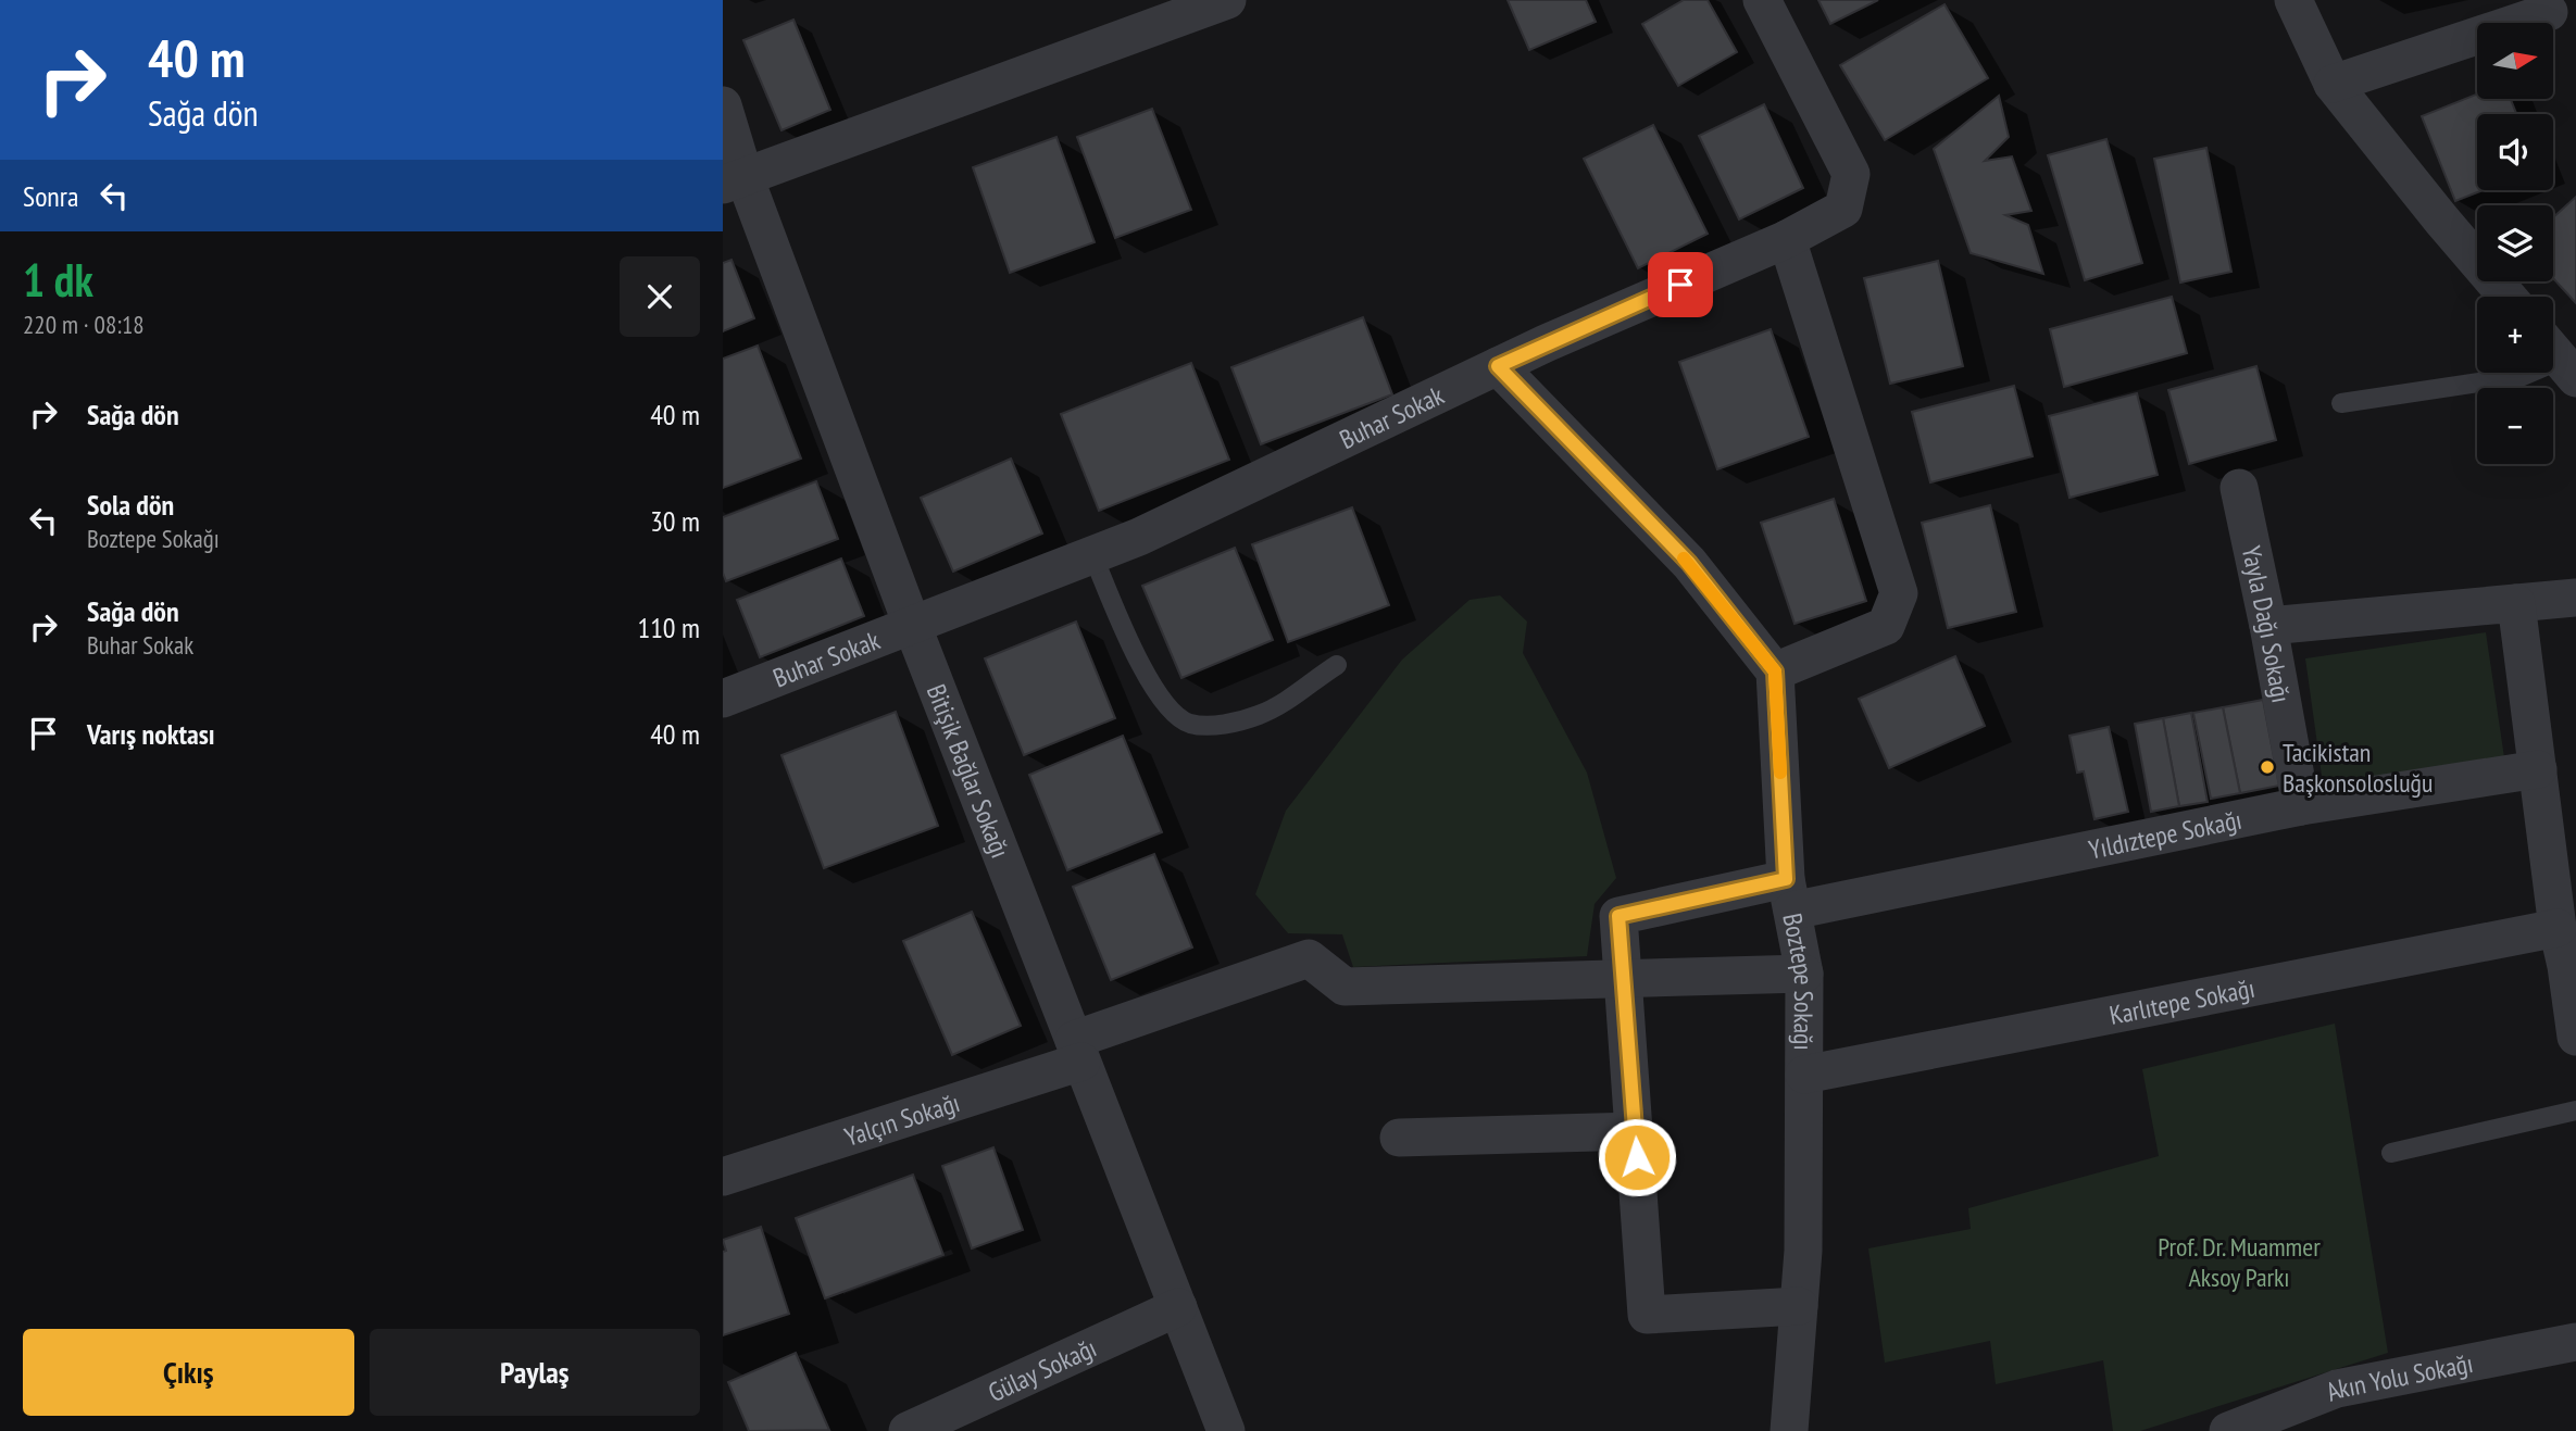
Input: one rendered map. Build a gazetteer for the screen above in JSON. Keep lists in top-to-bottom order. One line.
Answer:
{"streets":{"street":["Buhar Sokak","Yayla Dağı Sokağı","Bitişik Bağlar Sokağı","Yıldıztepe Sokağı","Boztepe Sokağı","Karlıtepe Sokağı","Yalçın Sokağı","Gülay Sokağı","Akın Yolu Sokağı"]},"crossings":[["Buhar Sokak","Bitişik Bağlar Sokağı"],["Yayla Dağı Sokağı","Yıldıztepe Sokağı"],["Bitişik Bağlar Sokağı","Yalçın Sokağı"],["Bitişik Bağlar Sokağı","Gülay Sokağı"],["Yıldıztepe Sokağı","Boztepe Sokağı"],["Yıldıztepe Sokağı","Yalçın Sokağı"],["Boztepe Sokağı","Karlıtepe Sokağı"]],"parks":["Prof. Dr. Muammer Aksoy Parkı"],"places":["Tacikistan Başkonsolosluğu"],"north":"right","page":{"turn":["40 m","Sağa dön"],"map_buttons":["+","−"],"then":"Sonra","heading":["1 dk","220 m · 08:18"],"list":[{"name":"Sağa dön","value":"40 m"},{"name":"Sola dön","note":"Boztepe Sokağı","value":"30 m"},{"name":"Sağa dön","note":"Buhar Sokak","value":"110 m"},{"name":"Varış noktası","value":"40 m"}],"buttons":["Çıkış","Paylaş"]}}
